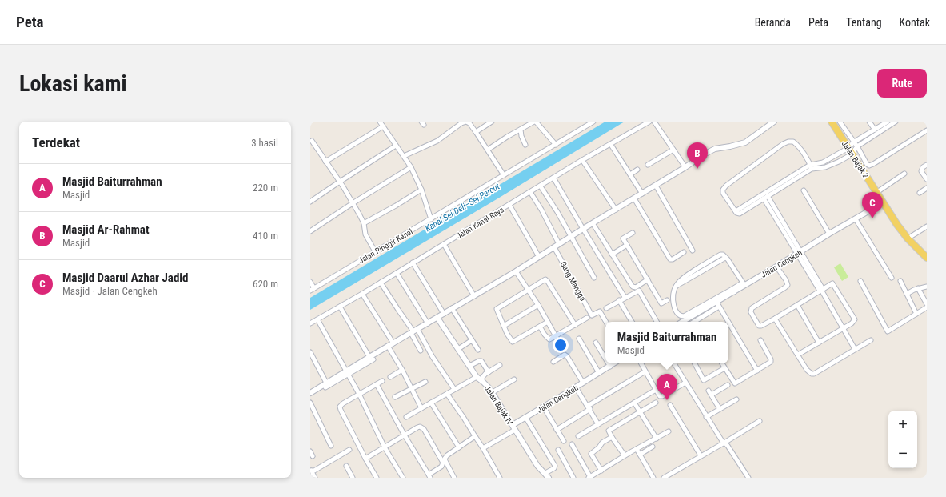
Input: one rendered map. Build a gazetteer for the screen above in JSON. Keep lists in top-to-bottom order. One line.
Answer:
{"streets":{"main road":["Jalan Bajak 2"],"street":["Jalan Kanal Raya","Jalan Pinggir Kanal","Jalan Cengkeh","Gang Mangga","Jalan Bajak IV"]},"crossings":[["Jalan Bajak 2","Jalan Cengkeh"],["Jalan Cengkeh","Jalan Bajak IV"]],"water":["Kanal Sei Deli–Sei Percut"],"page":{"header":"Peta","nav":["Beranda","Peta","Tentang","Kontak"],"buttons":"Rute","title":"Lokasi kami","heading":["Terdekat","3 hasil"],"pins":["B","C","A"],"list":[{"mark":"A","name":"Masjid Baiturrahman","note":"Masjid","value":"220 m"},{"mark":"B","name":"Masjid Ar-Rahmat","note":"Masjid","value":"410 m"},{"mark":"C","name":"Masjid Daarul Azhar Jadid","note":"Masjid · Jalan Cengkeh","value":"620 m"}],"popup":["Masjid Baiturrahman","Masjid"],"map_buttons":["+","−"]}}
